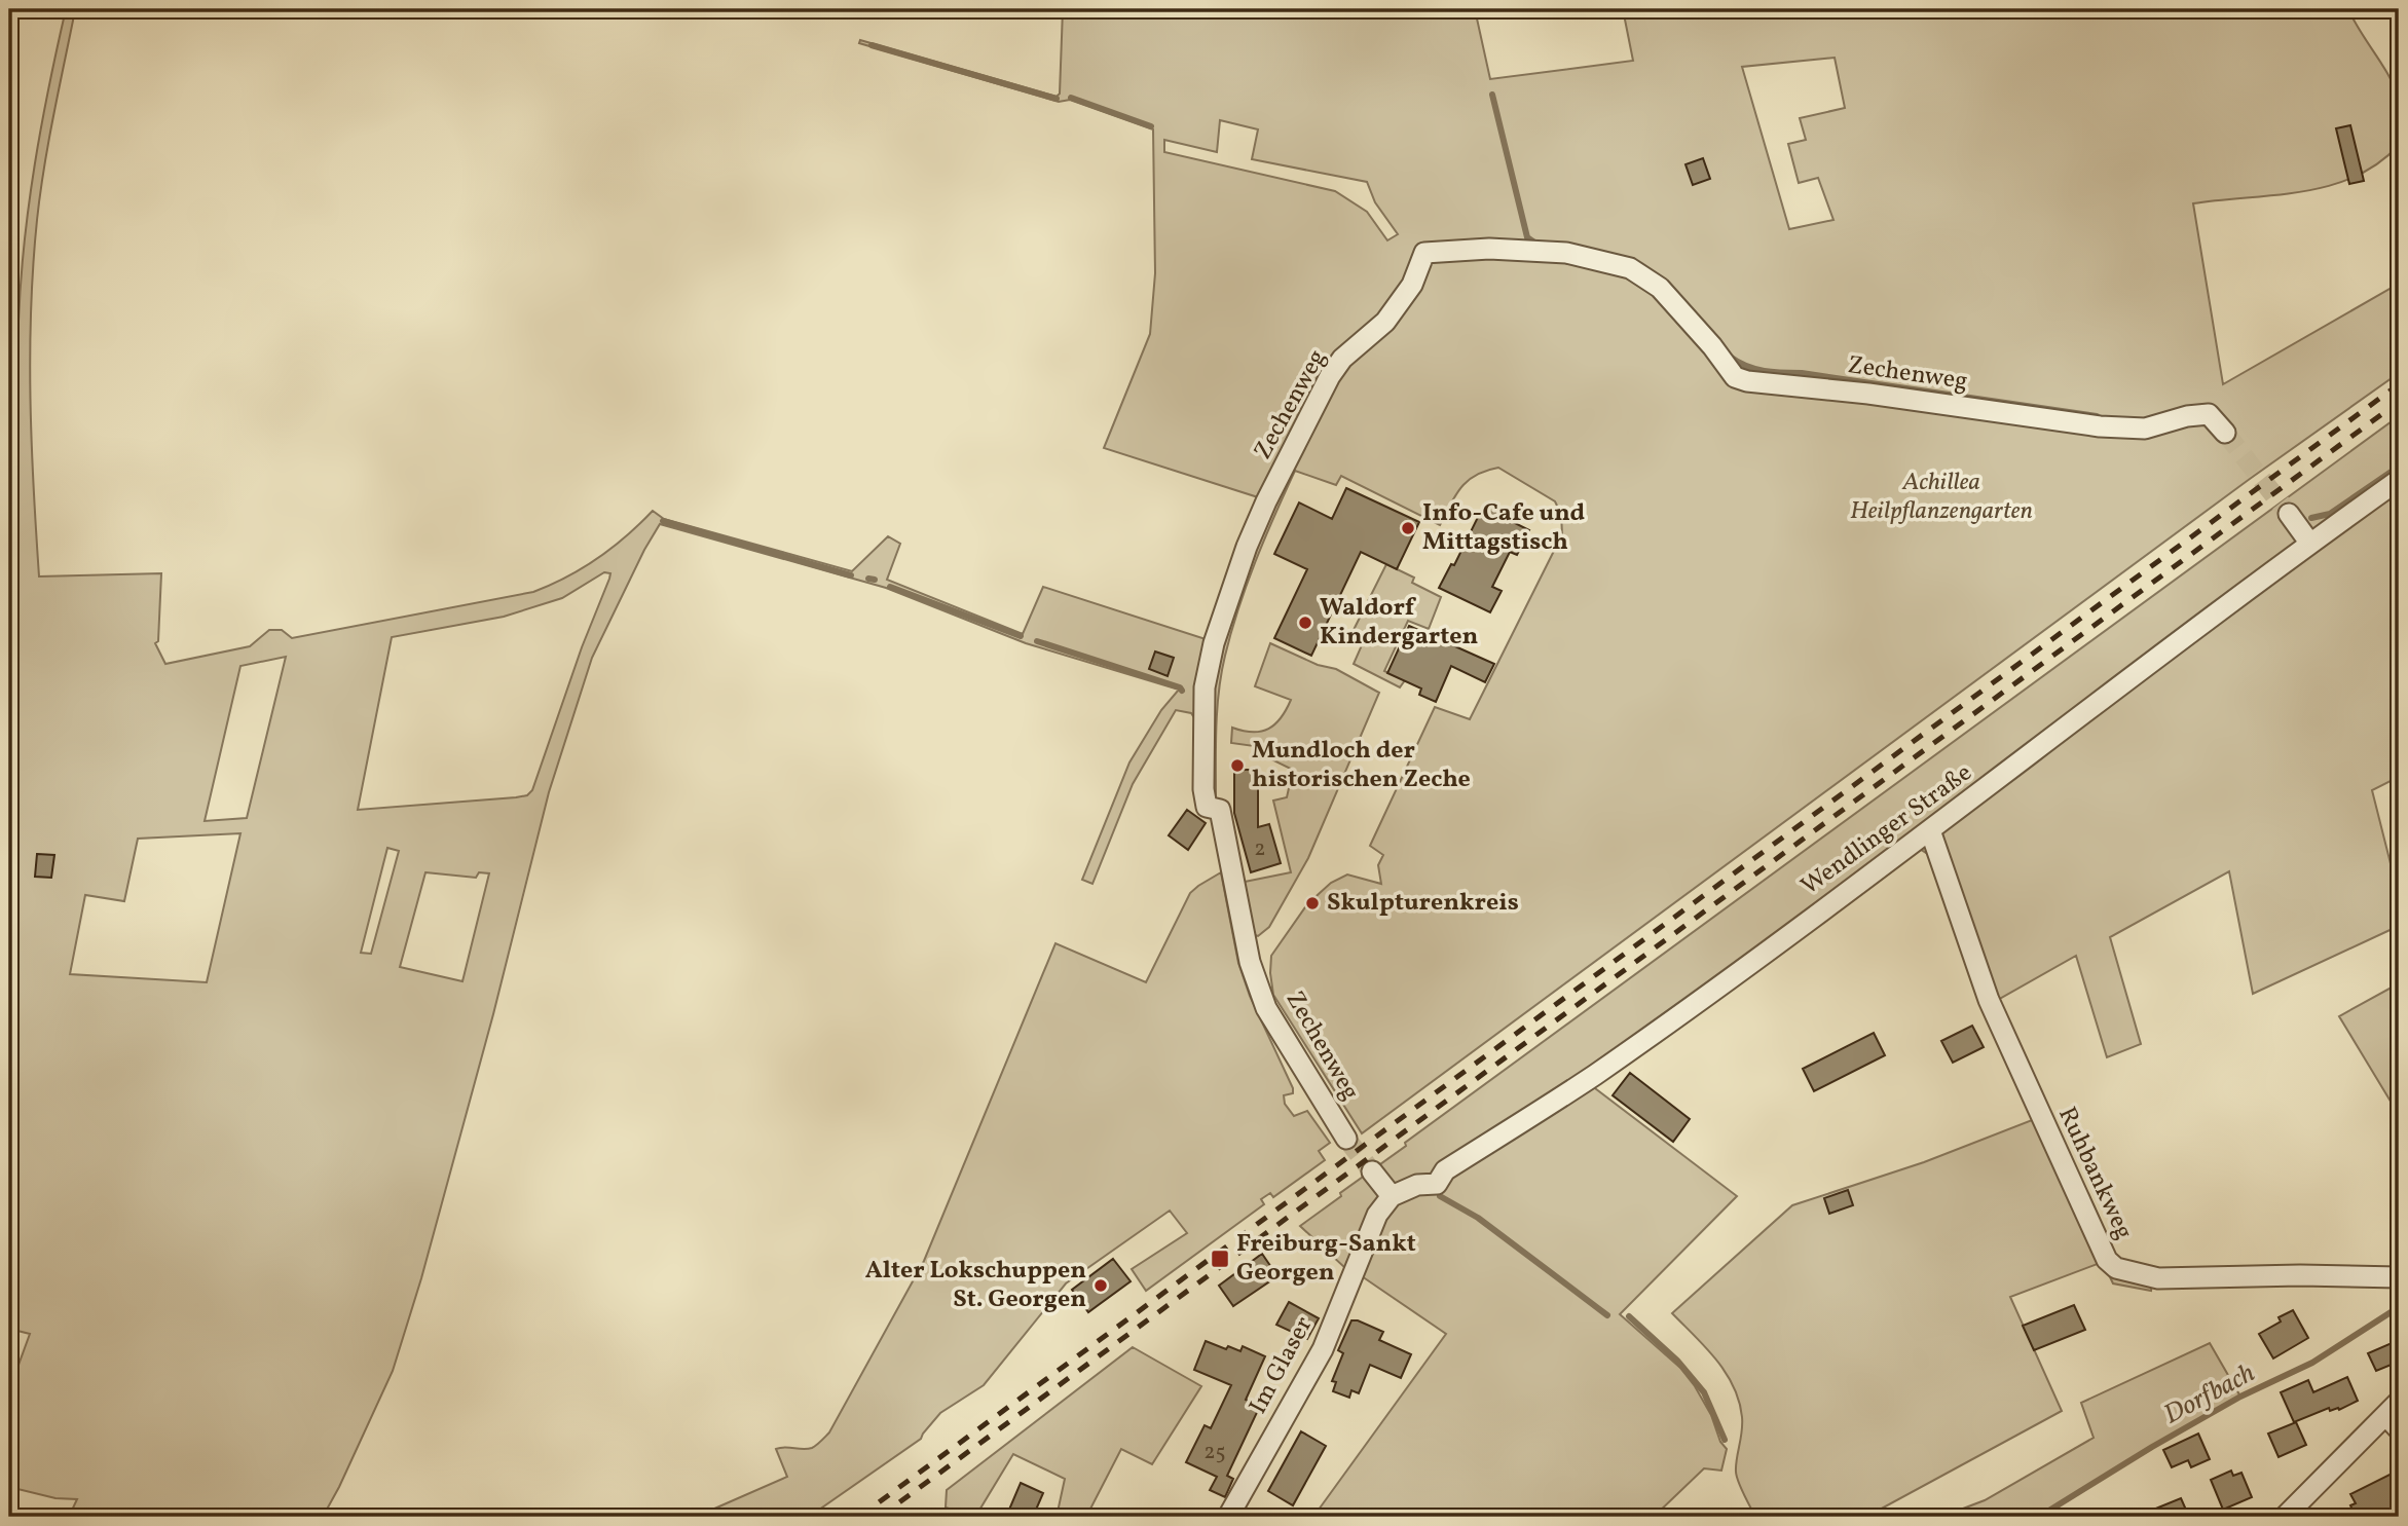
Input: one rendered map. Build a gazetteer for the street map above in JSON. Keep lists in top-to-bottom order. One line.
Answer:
{"streets":{"street":["Zechenweg","Wendlinger Straße","Ruhbankweg","Im Glaser"]},"crossings":[["Wendlinger Straße","Ruhbankweg"],["Wendlinger Straße","Im Glaser"]],"water":["Dorfbach"],"parks":["Achillea Heilpflanzengarten"],"places":{"other":["Info-Cafe und Mittagstisch","Waldorf Kindergarten","Mundloch der historischen Zeche","Skulpturenkreis","Alter Lokschuppen St. Georgen"],"transit":["Freiburg-Sankt Georgen"]},"house_numbers":["2","25"]}
